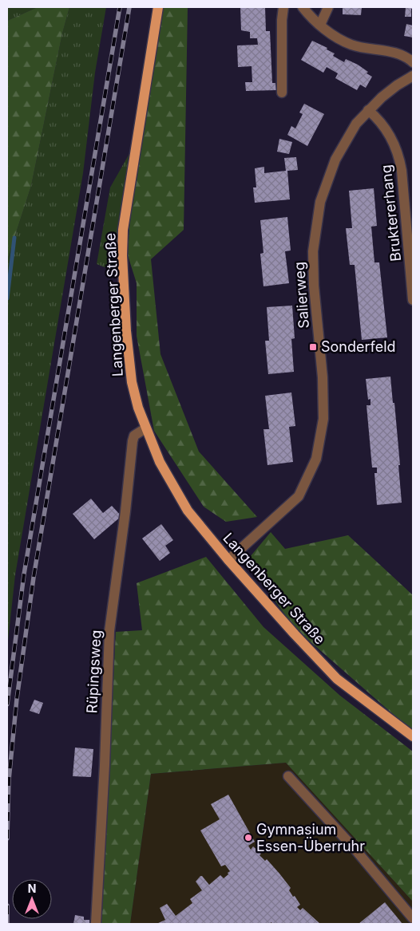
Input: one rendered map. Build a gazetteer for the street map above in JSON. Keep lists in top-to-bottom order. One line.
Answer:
{"streets":{"main road":["Langenberger Straße"],"street":["Bruktererhang","Salierweg","Rüpingsweg"]},"crossings":[["Bruktererhang","Salierweg"],["Salierweg","Langenberger Straße"],["Langenberger Straße","Rüpingsweg"]],"places":{"transit":["Sonderfeld"],"other":["Gymnasium Essen-Überruhr"]},"north":"top"}
